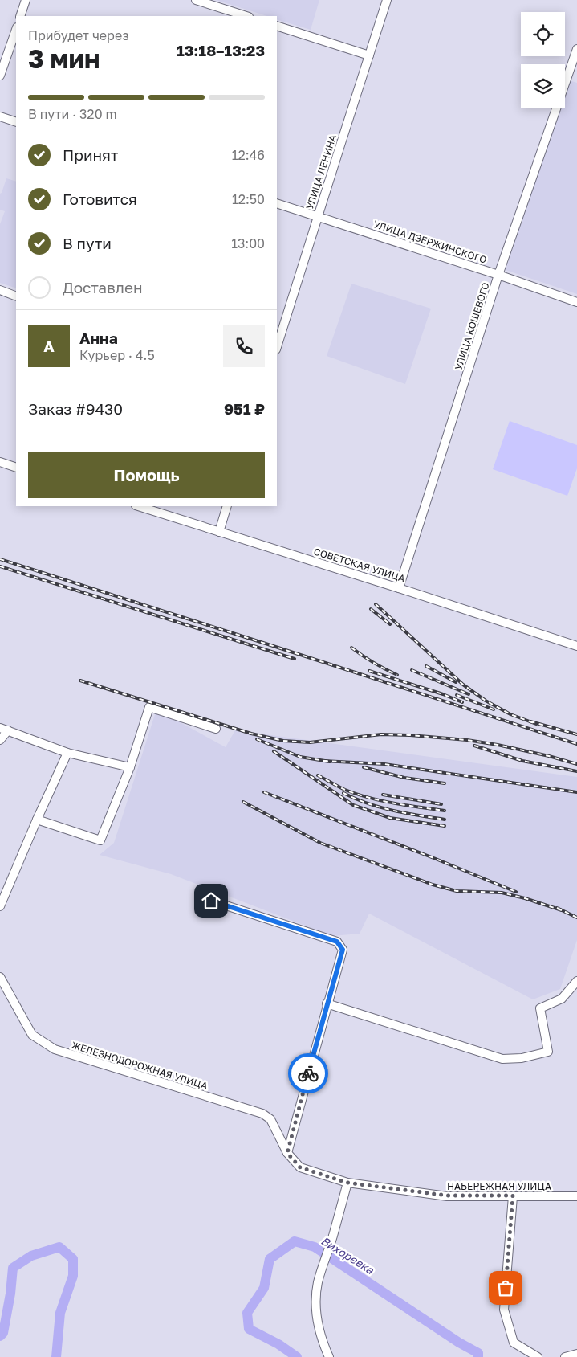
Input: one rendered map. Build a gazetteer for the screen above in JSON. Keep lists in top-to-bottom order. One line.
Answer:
{"streets":{"street":["УЛИЦА ЛЕНИНА","УЛИЦА ДЗЕРЖИНСКОГО","УЛИЦА КОШЕВОГО","СОВЕТСКАЯ УЛИЦА","ЖЕЛЕЗНОДОРОЖНАЯ УЛИЦА","НАБЕРЕЖНАЯ УЛИЦА"]},"crossings":[["УЛИЦА ЛЕНИНА","УЛИЦА ДЗЕРЖИНСКОГО"],["УЛИЦА ДЗЕРЖИНСКОГО","УЛИЦА КОШЕВОГО"],["УЛИЦА КОШЕВОГО","СОВЕТСКАЯ УЛИЦА"],["ЖЕЛЕЗНОДОРОЖНАЯ УЛИЦА","НАБЕРЕЖНАЯ УЛИЦА"]],"water":["Вихоревка"],"page":{"heading":["3 мин","Прибудет через","13:18–13:23"],"panel":["Анна","Курьер · 4.5","Заказ #9430","951 ₽"],"bar":"В пути · 320 m","list":[["Принят","12:46"],["Готовится","12:50"],["В пути","13:00"],"Доставлен"],"round":"А","buttons":"Помощь"}}
